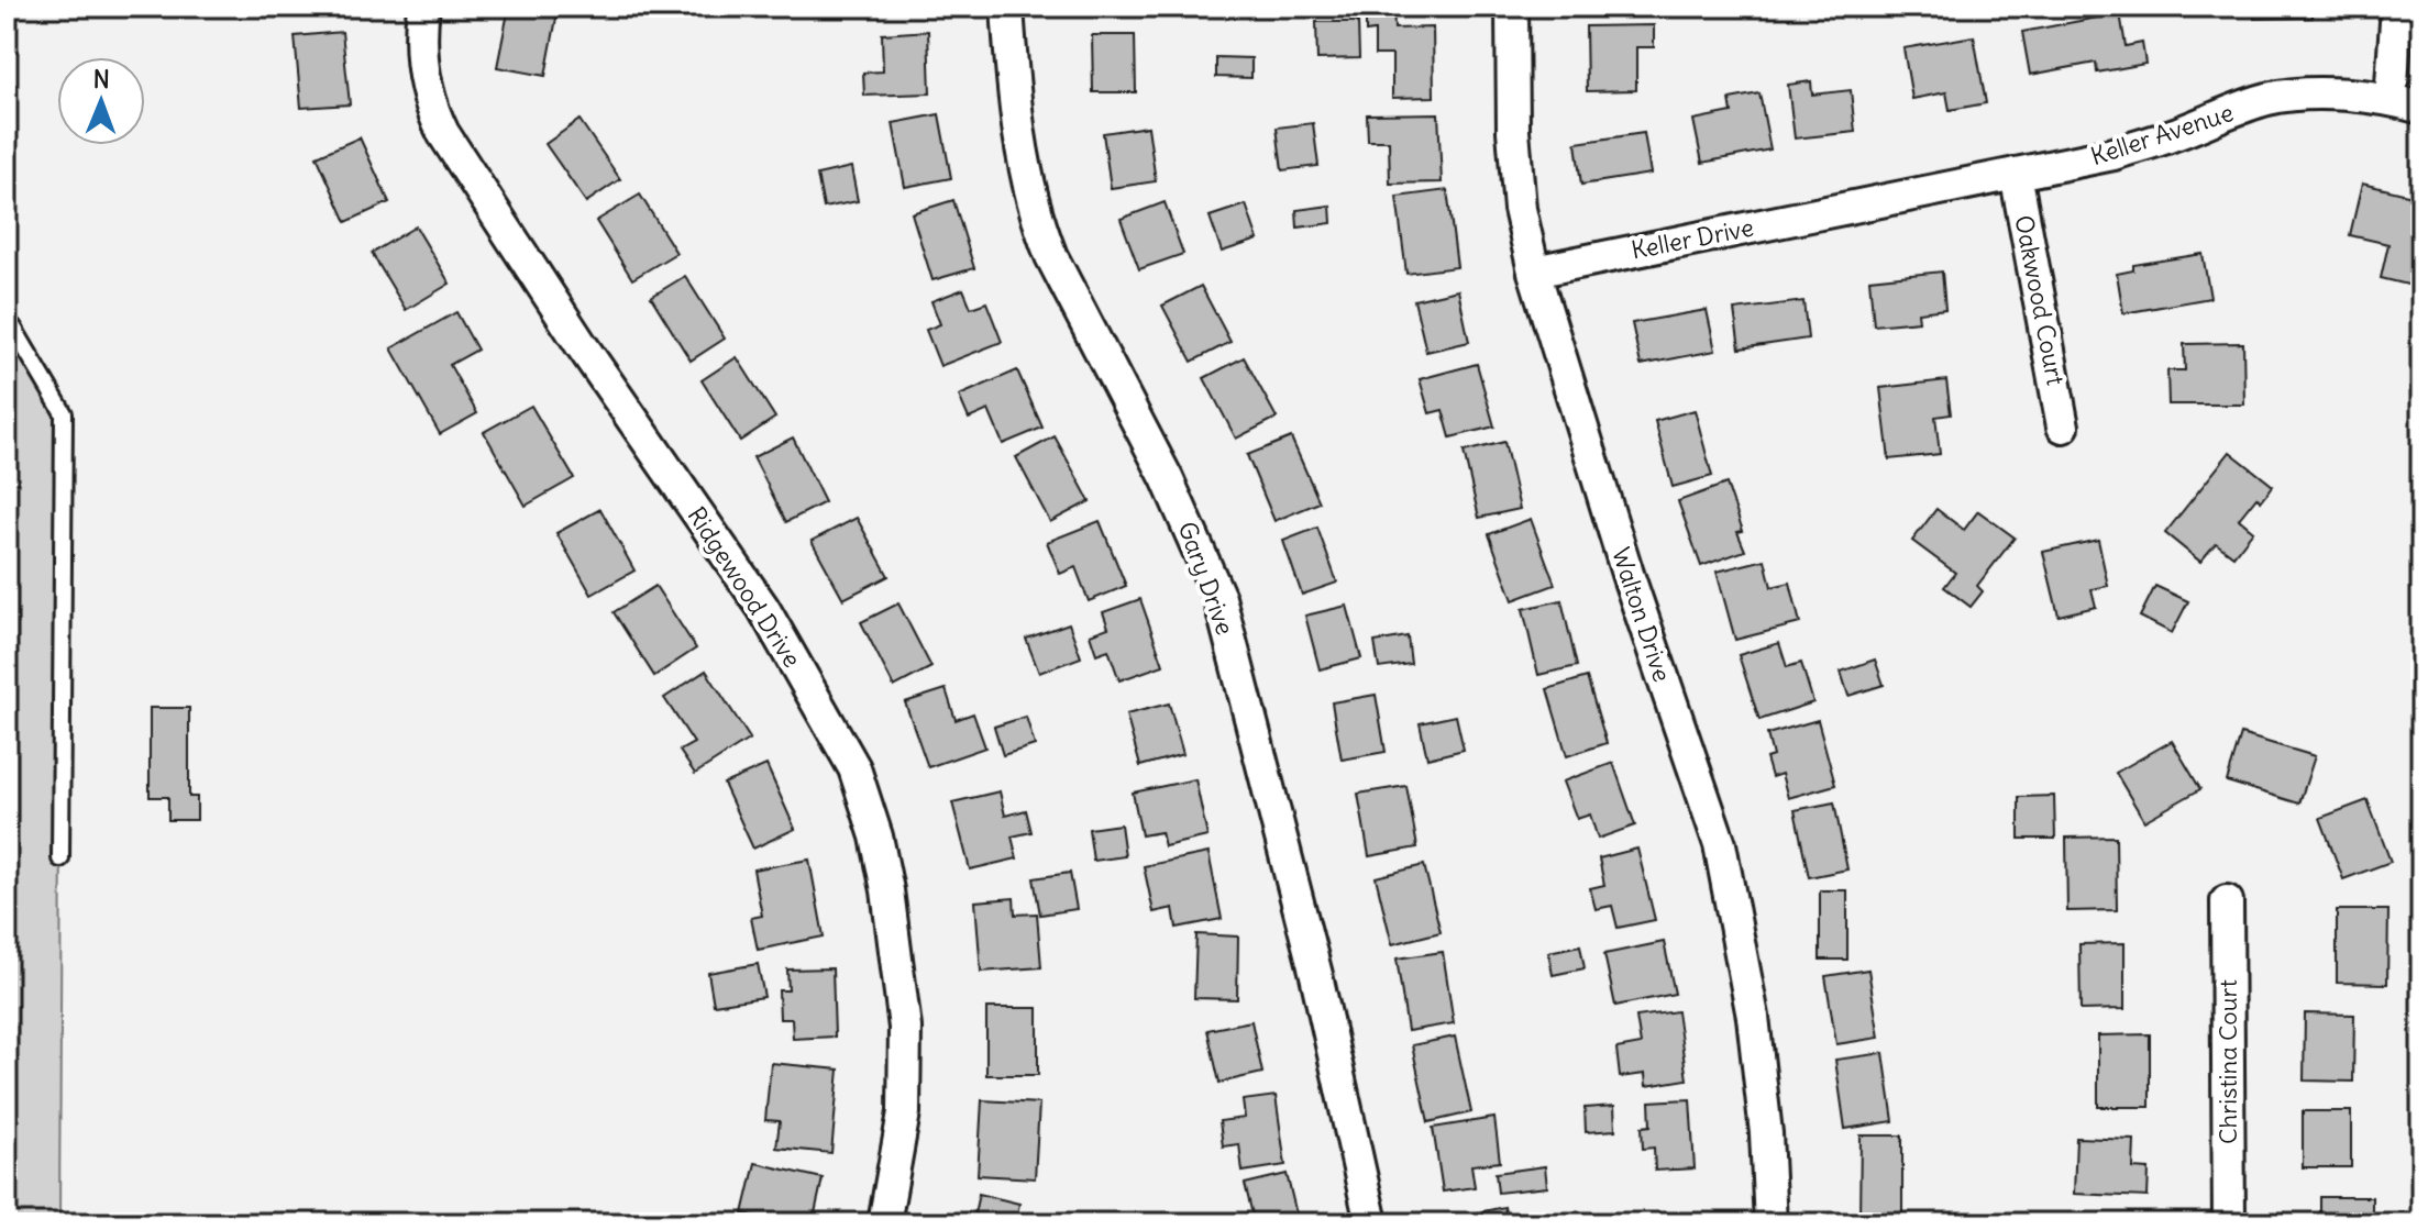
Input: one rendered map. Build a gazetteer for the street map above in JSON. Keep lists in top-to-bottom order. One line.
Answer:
{"streets":{"street":["Keller Avenue","Keller Drive","Oakwood Court","Gary Drive","Ridgewood Drive","Walton Drive","Christina Court"]},"crossings":[["Keller Avenue","Keller Drive"],["Keller Avenue","Oakwood Court"],["Keller Drive","Walton Drive"]],"north":"top"}
